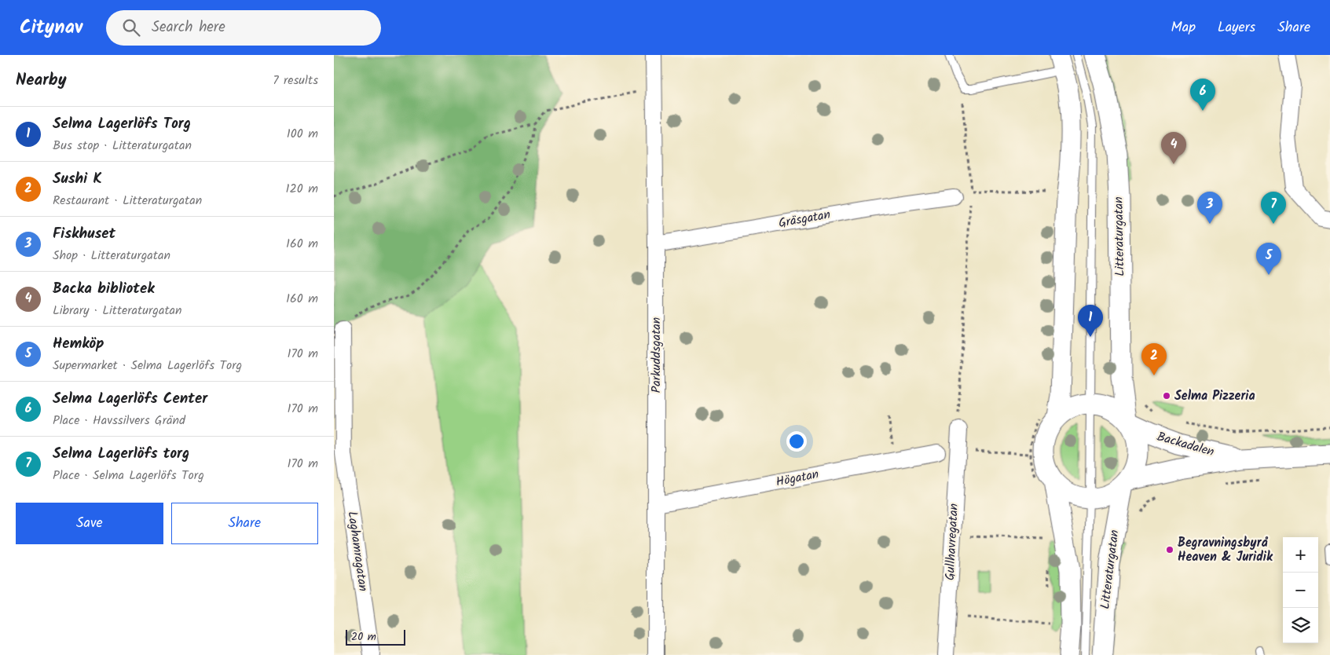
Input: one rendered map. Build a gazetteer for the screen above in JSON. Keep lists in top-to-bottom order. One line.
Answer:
{"streets":{"street":["Gräsgatan","Litteraturgatan","Parkuddsgatan","Backadalen","Högatan","Gullhavregatan","Laghamragatan"]},"crossings":[["Gräsgatan","Parkuddsgatan"],["Litteraturgatan","Backadalen"],["Parkuddsgatan","Högatan"]],"places":["Selma Pizzeria","Begravningsbyrå Heaven & Juridik"],"scale_bar":"20 m","page":{"header":"Citynav","search":"Search here","nav":["Map","Layers","Share"],"heading":["Nearby","7 results"],"pins":["6","4","3","7","5","1","2"],"list":[{"mark":"1","name":"Selma Lagerlöfs Torg","note":"Bus stop · Litteraturgatan","value":"100 m"},{"mark":"2","name":"Sushi K","note":"Restaurant · Litteraturgatan","value":"120 m"},{"mark":"3","name":"Fiskhuset","note":"Shop · Litteraturgatan","value":"160 m"},{"mark":"4","name":"Backa bibliotek","note":"Library · Litteraturgatan","value":"160 m"},{"mark":"5","name":"Hemköp","note":"Supermarket · Selma Lagerlöfs Torg","value":"170 m"},{"mark":"6","name":"Selma Lagerlöfs Center","note":"Place · Havssilvers Gränd","value":"170 m"},{"mark":"7","name":"Selma Lagerlöfs torg","note":"Place · Selma Lagerlöfs Torg","value":"170 m"}],"buttons":["Save","Share"],"map_buttons":["+","−"],"scale":"20 m"}}
